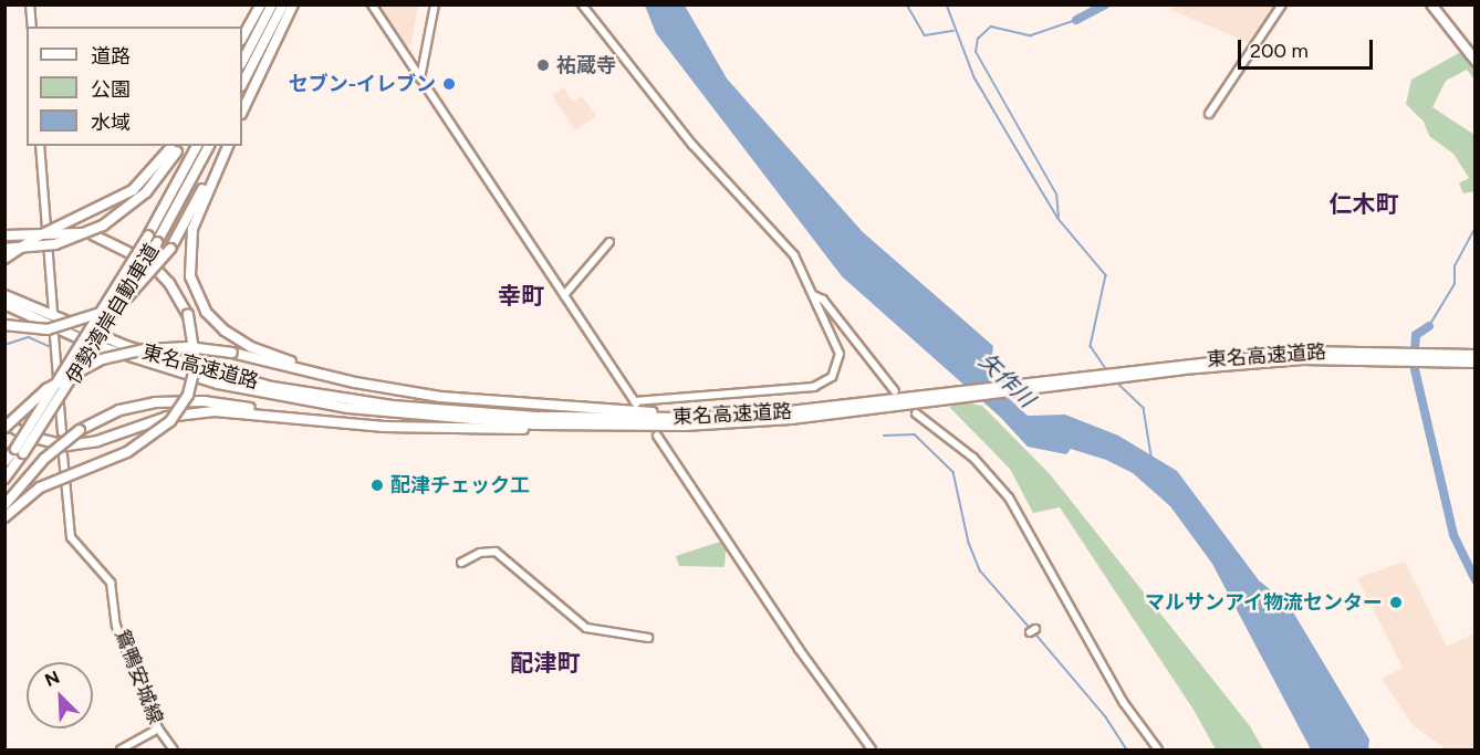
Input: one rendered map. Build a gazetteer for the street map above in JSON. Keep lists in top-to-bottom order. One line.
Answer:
{"streets":{"highway":["伊勢湾岸自動車道","東名高速道路"],"street":["鴛鴨安城線"]},"districts":["仁木町","幸町","配津町"],"water":["矢作川"],"places":["祐蔵寺","セブン-イレブン","配津チェック工","マルサンアイ物流センター"],"legend":["道路","公園","水域"],"scale_bar":"200 m","north":"top left"}
